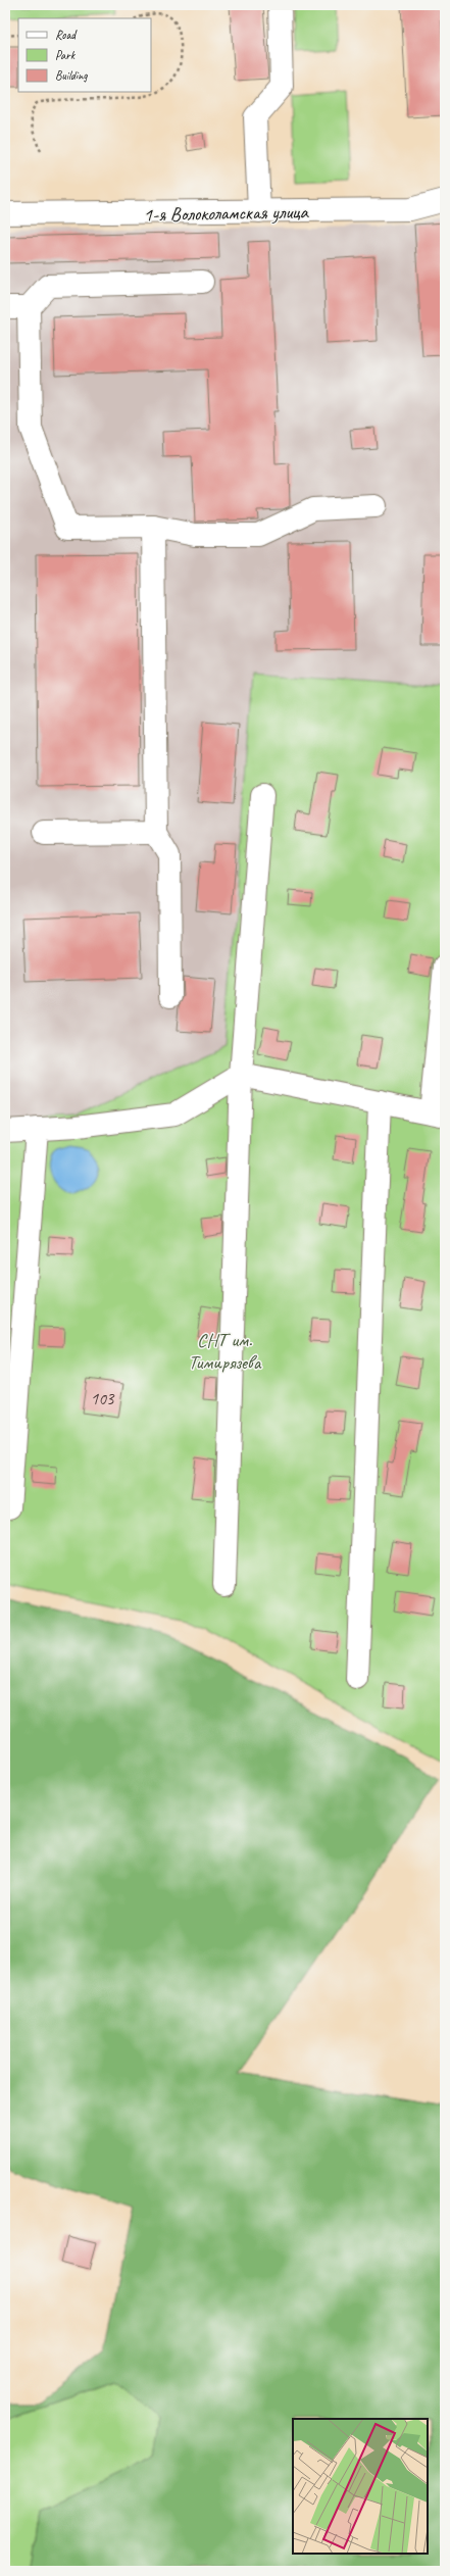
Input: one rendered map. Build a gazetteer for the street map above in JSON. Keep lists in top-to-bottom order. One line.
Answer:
{"streets":{"street":["1-я Волоколамская улица"]},"parks":["СНТ им. Тимирязева"],"house_numbers":["103"],"legend":["Road","Park","Building"]}
